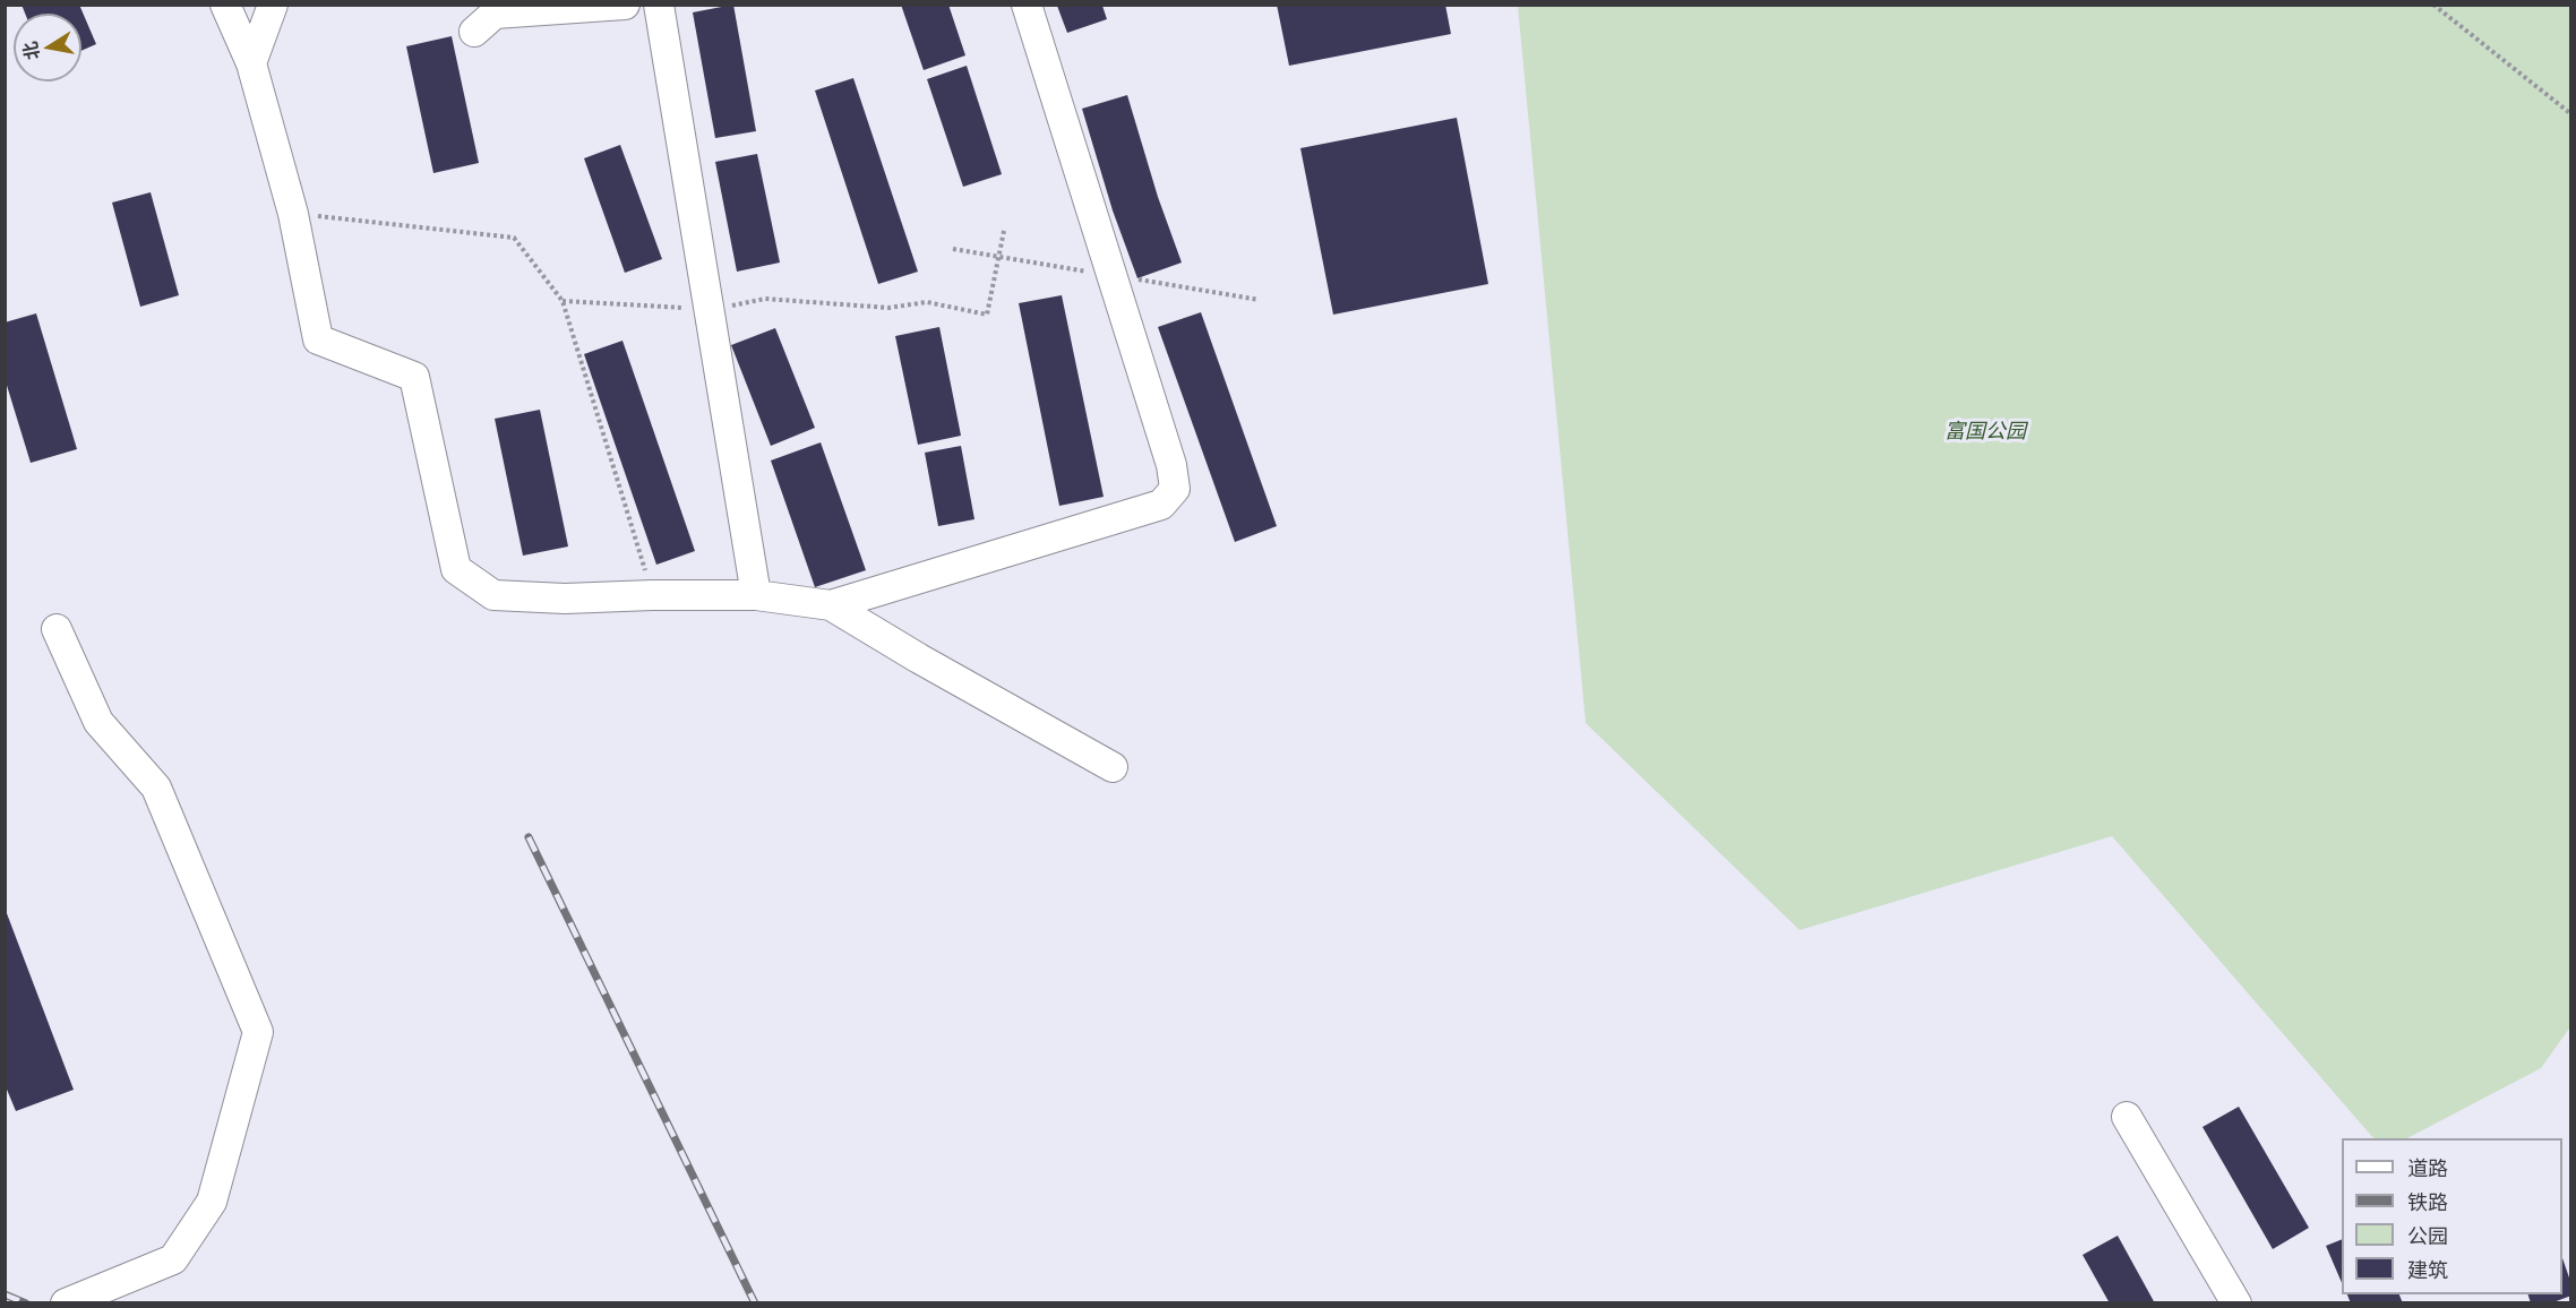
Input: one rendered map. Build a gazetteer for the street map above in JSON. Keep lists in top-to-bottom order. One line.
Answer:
{"parks":["富国公园"],"legend":["道路","铁路","公园","建筑"],"north":"left"}
